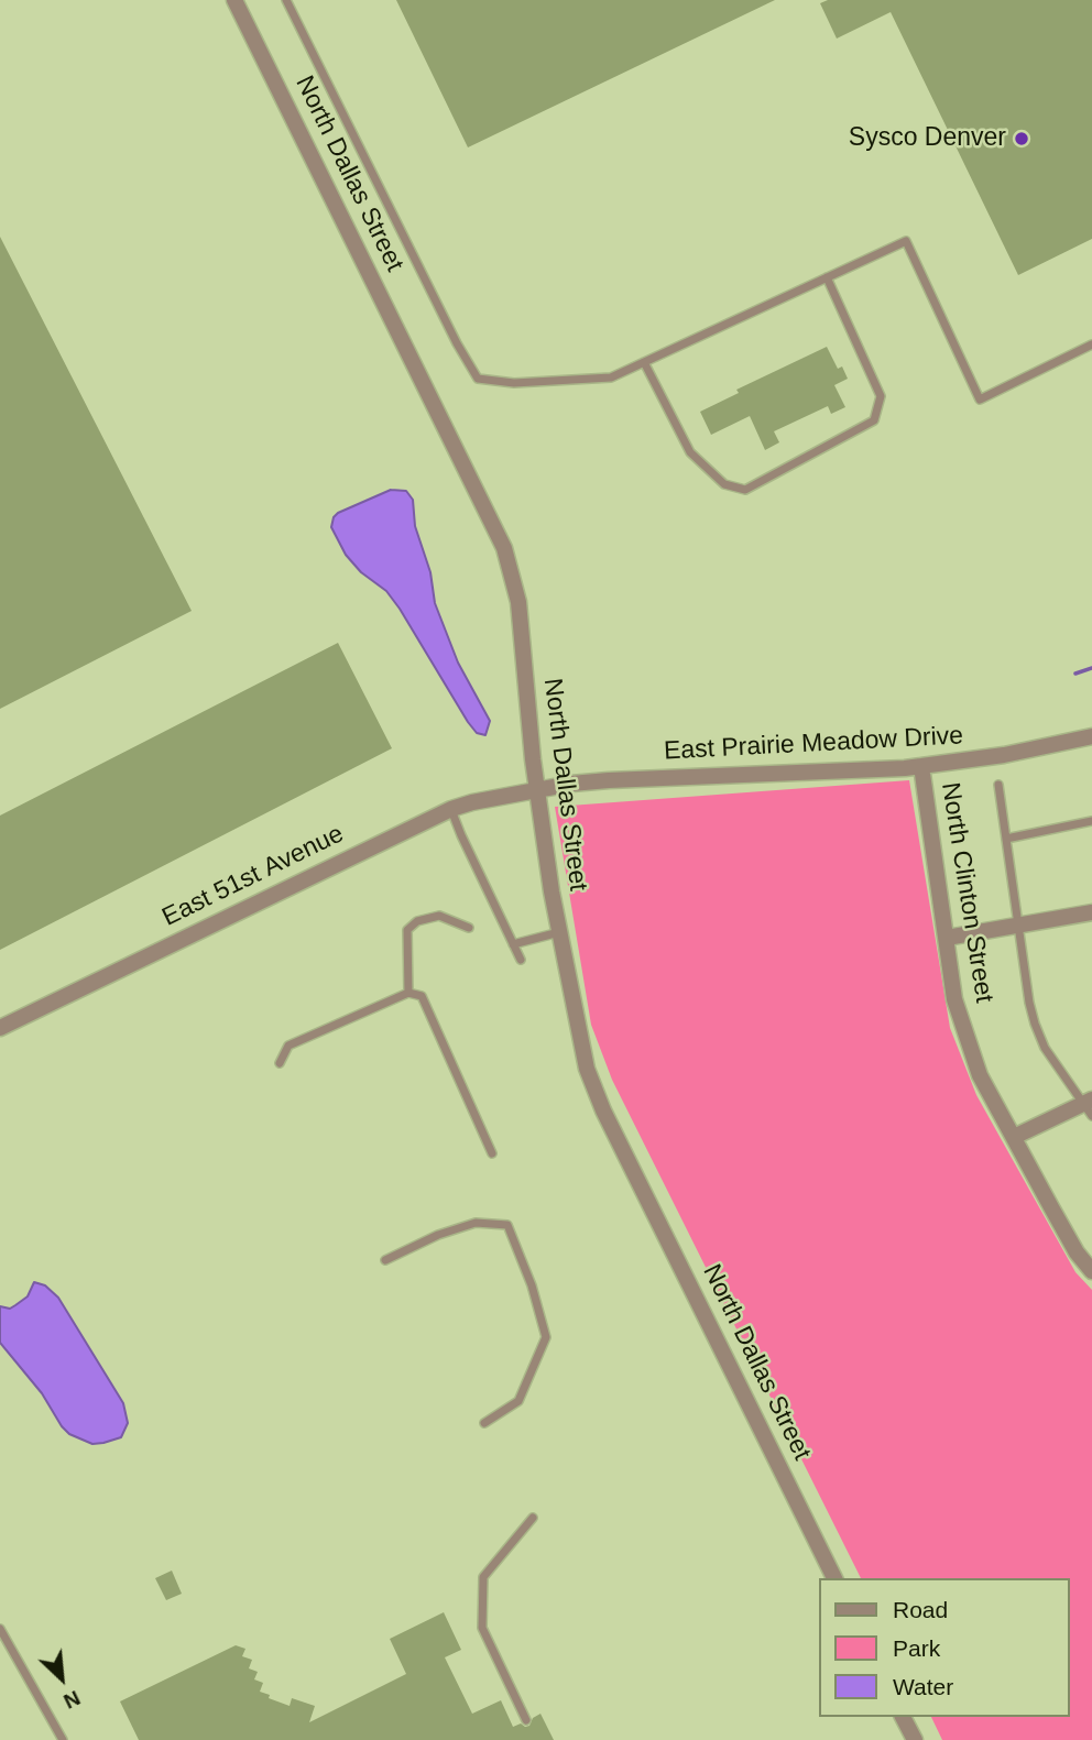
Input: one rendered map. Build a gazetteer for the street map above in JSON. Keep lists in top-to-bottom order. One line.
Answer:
{"streets":{"street":["North Dallas Street","East Prairie Meadow Drive","East 51st Avenue","North Clinton Street"]},"crossings":[["North Dallas Street","East Prairie Meadow Drive"],["North Dallas Street","East 51st Avenue"],["East Prairie Meadow Drive","East 51st Avenue"],["East Prairie Meadow Drive","North Clinton Street"]],"places":["Sysco Denver"],"legend":["Road","Park","Water"],"north":"bottom right"}
